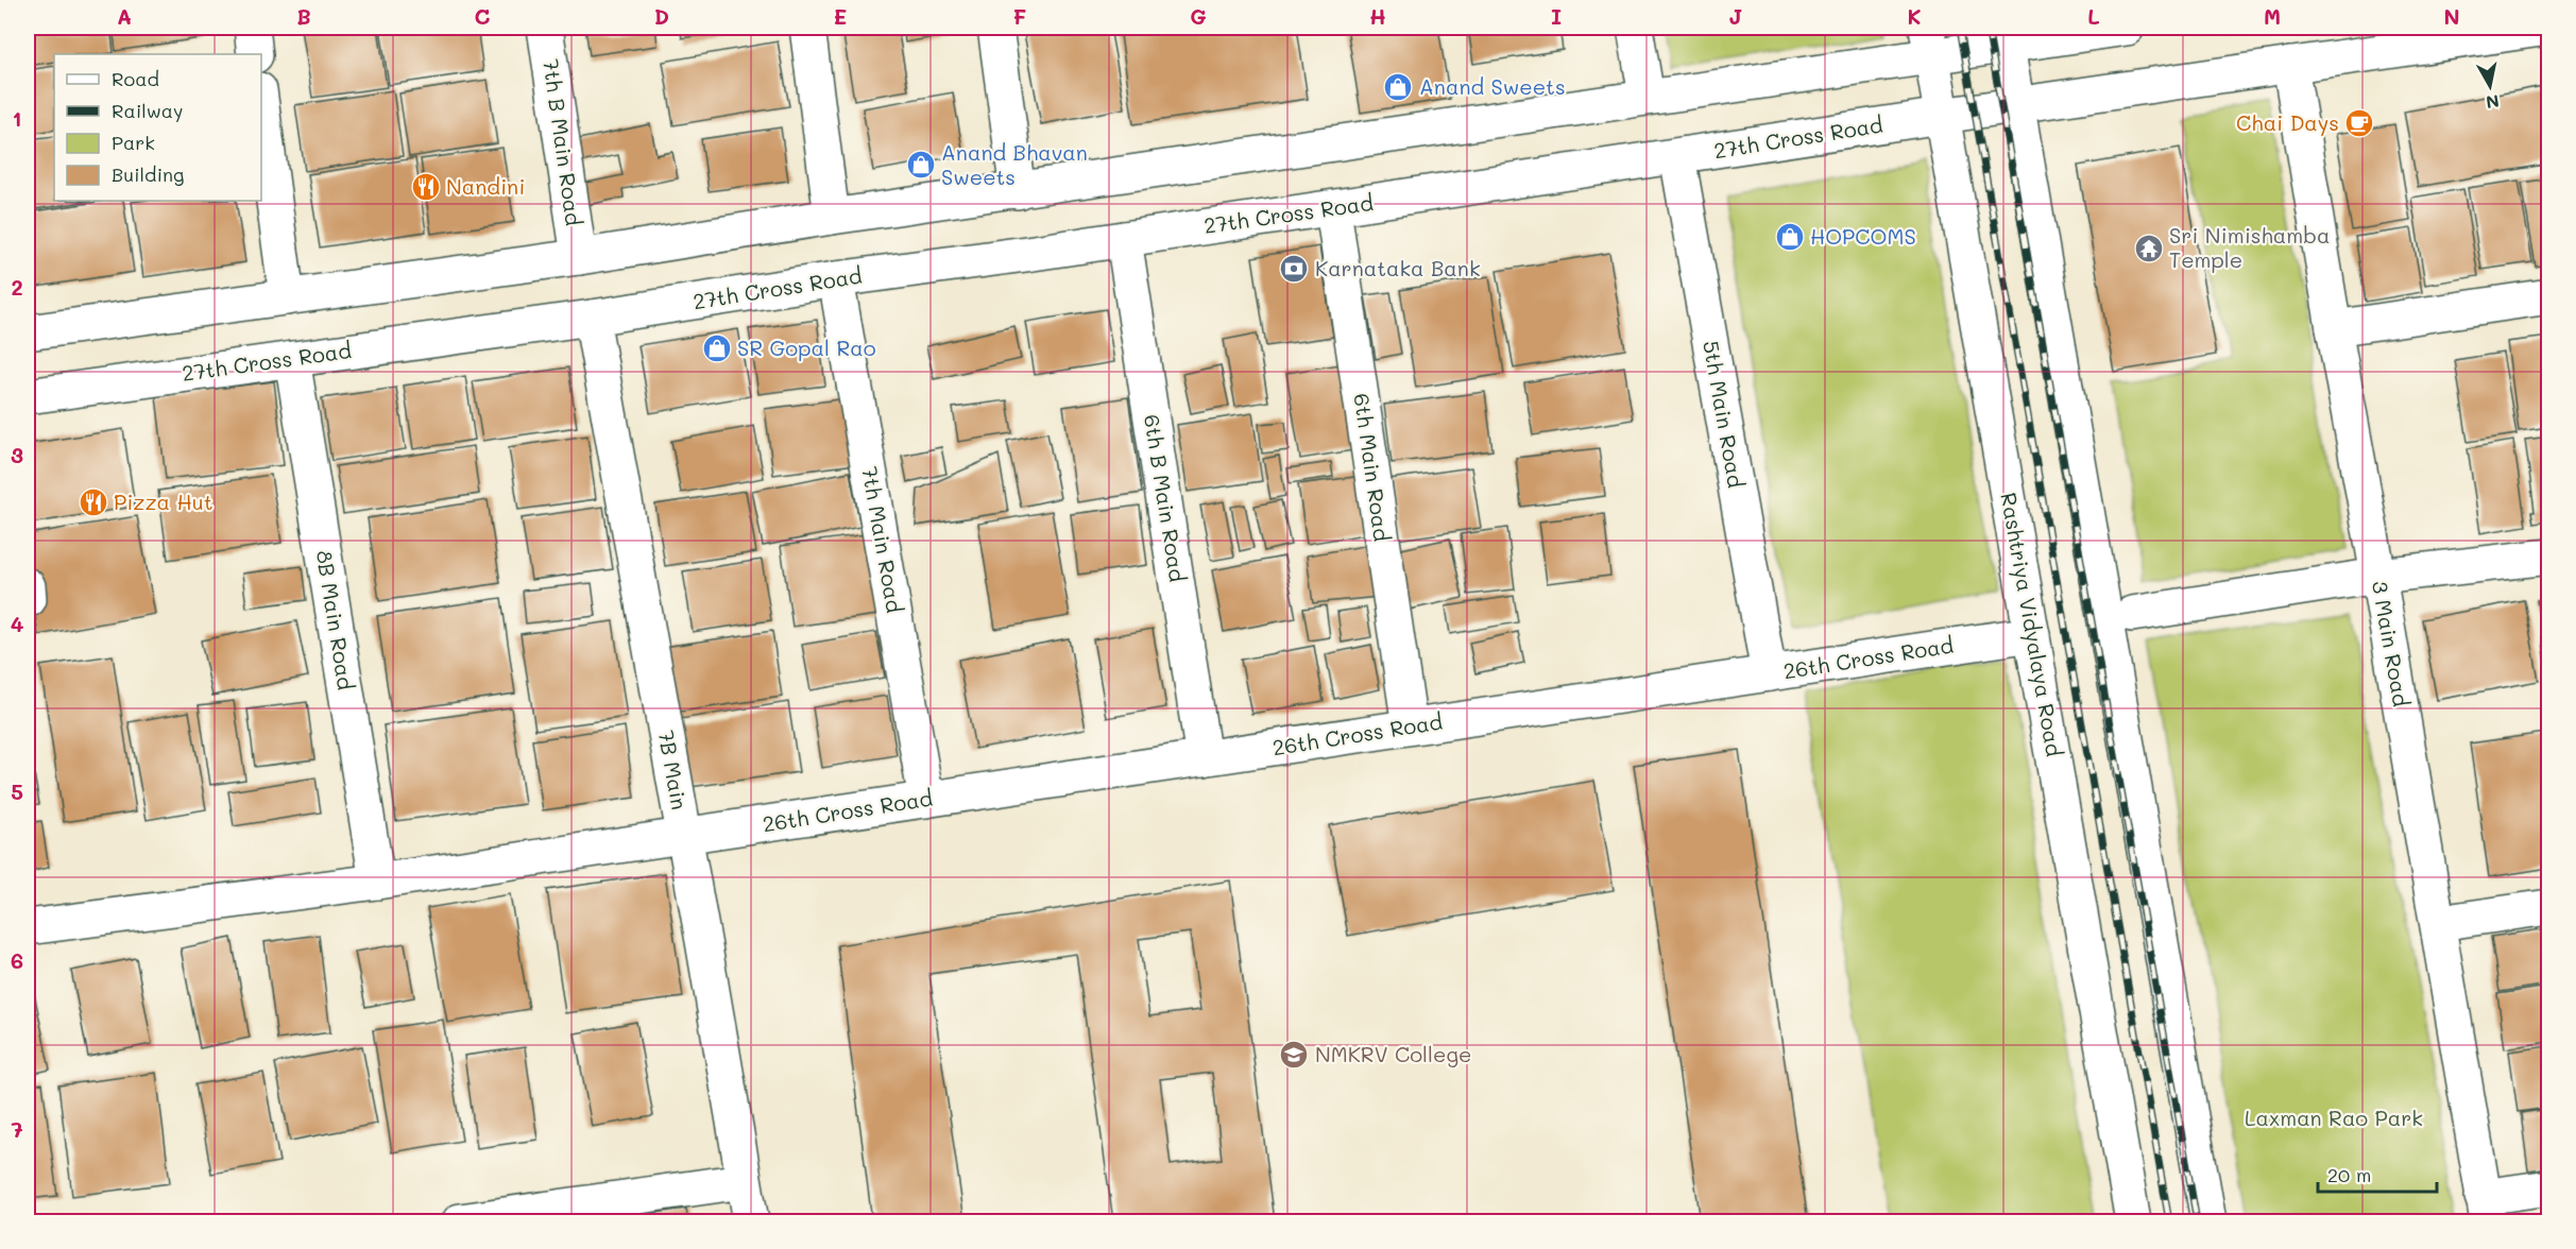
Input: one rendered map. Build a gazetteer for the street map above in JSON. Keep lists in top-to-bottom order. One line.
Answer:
{"streets":{"street":["27th Cross Road","7th B Main Road","5th Main Road","6th Main Road","6th B Main Road","7th Main Road","8B Main Road","Rashtriya Vidyalaya Road","3 Main Road","26th Cross Road","7B Main"]},"crossings":[["27th Cross Road","5th Main Road"],["27th Cross Road","6th Main Road"],["27th Cross Road","6th B Main Road"],["27th Cross Road","7th Main Road"],["27th Cross Road","8B Main Road"],["27th Cross Road","Rashtriya Vidyalaya Road"],["27th Cross Road","3 Main Road"],["27th Cross Road","7B Main"],["5th Main Road","26th Cross Road"],["6th Main Road","26th Cross Road"],["6th B Main Road","26th Cross Road"],["7th Main Road","26th Cross Road"],["8B Main Road","26th Cross Road"],["Rashtriya Vidyalaya Road","26th Cross Road"],["26th Cross Road","7B Main"]],"parks":["Laxman Rao Park"],"places":{"shop":["Anand Sweets","Anand Bhavan Sweets","HOPCOMS","SR Gopal Rao"],"cafe":["Chai Days"],"restaurant":["Nandini","Pizza Hut"],"temple":["Sri Nimishamba Temple"],"bank":["Karnataka Bank"],"school or university":["NMKRV College"]},"legend":["Road","Railway","Park","Building"],"scale_bar":"20 m","north":"bottom","grid":{"columns":["A","B","C","D","E","F","G","H","I","J","K","L","M","N"],"rows":["1","2","3","4","5","6","7"]}}
